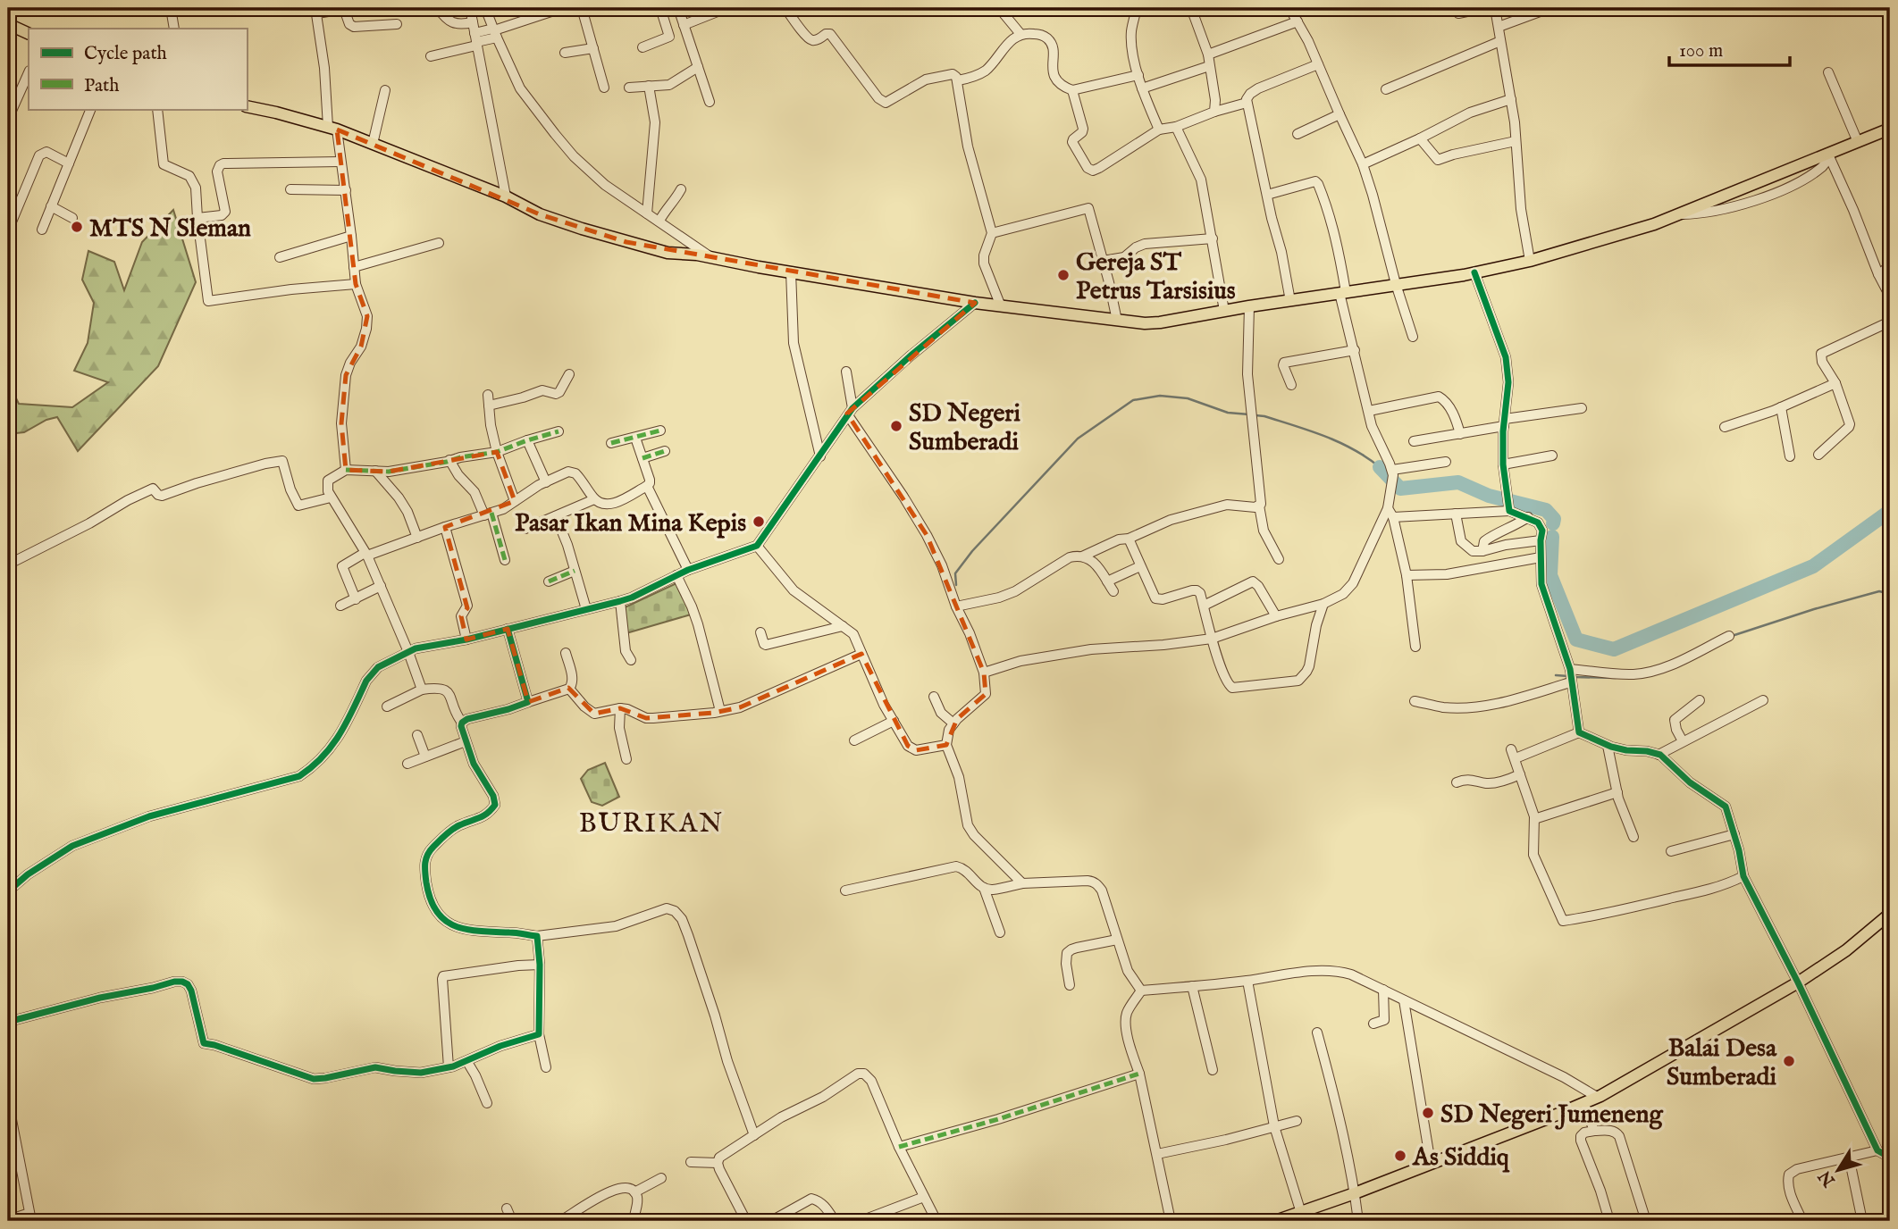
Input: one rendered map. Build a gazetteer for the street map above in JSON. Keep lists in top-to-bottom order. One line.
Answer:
{"districts":["BURIKAN"],"places":["MTS N Sleman","Gereja ST Petrus Tarsisius","SD Negeri Sumberadi","Pasar Ikan Mina Kepis","Balai Desa Sumberadi","SD Negeri Jumeneng","As Siddiq"],"legend":["Cycle path","Path"],"scale_bar":"100 m","north":"bottom left"}
